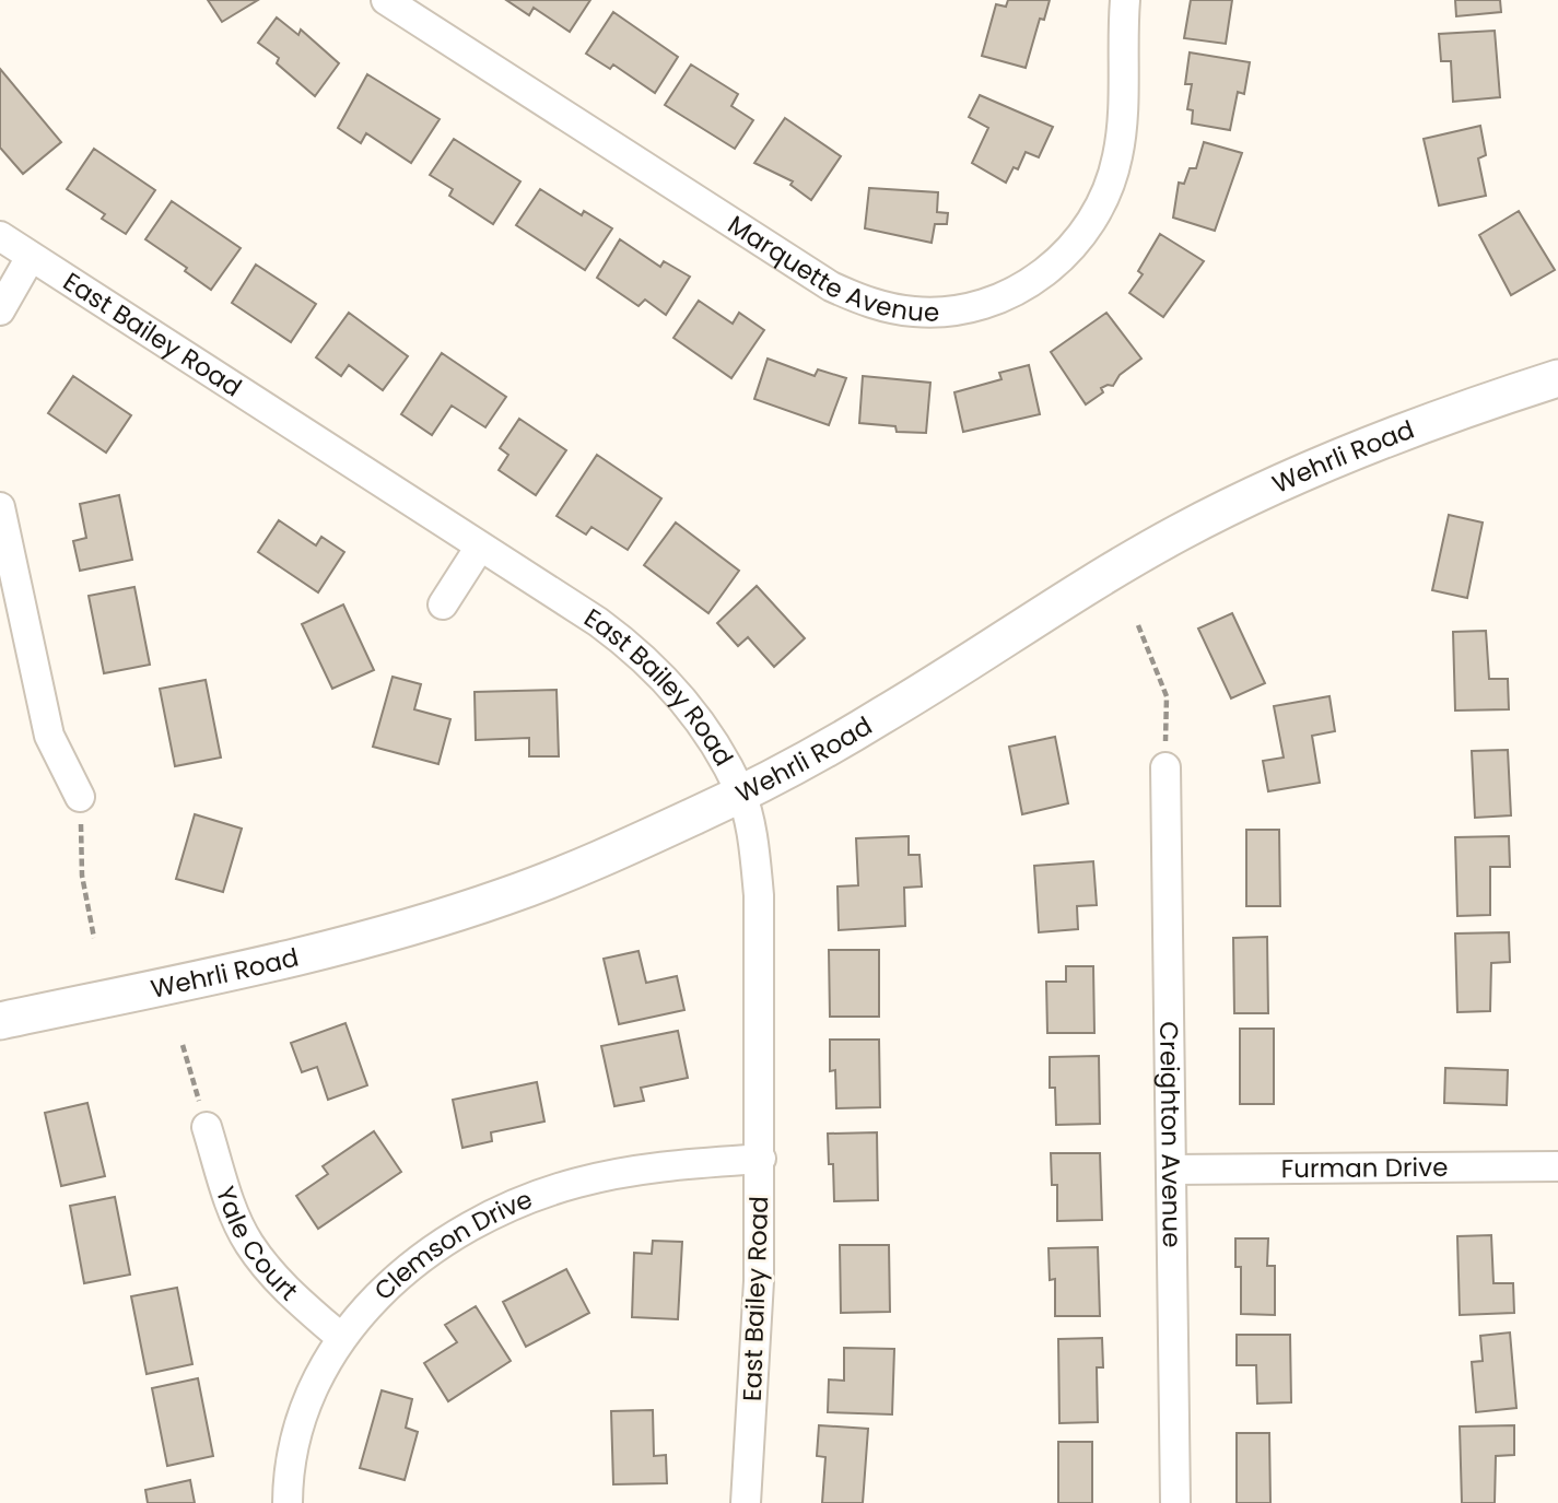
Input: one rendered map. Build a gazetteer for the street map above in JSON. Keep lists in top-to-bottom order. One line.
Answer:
{"streets":{"street":["Marquette Avenue","East Bailey Road","Wehrli Road","Creighton Avenue","Furman Drive","Yale Court","Clemson Drive"]},"crossings":[["East Bailey Road","Wehrli Road"],["East Bailey Road","Clemson Drive"],["Creighton Avenue","Furman Drive"],["Yale Court","Clemson Drive"]]}
